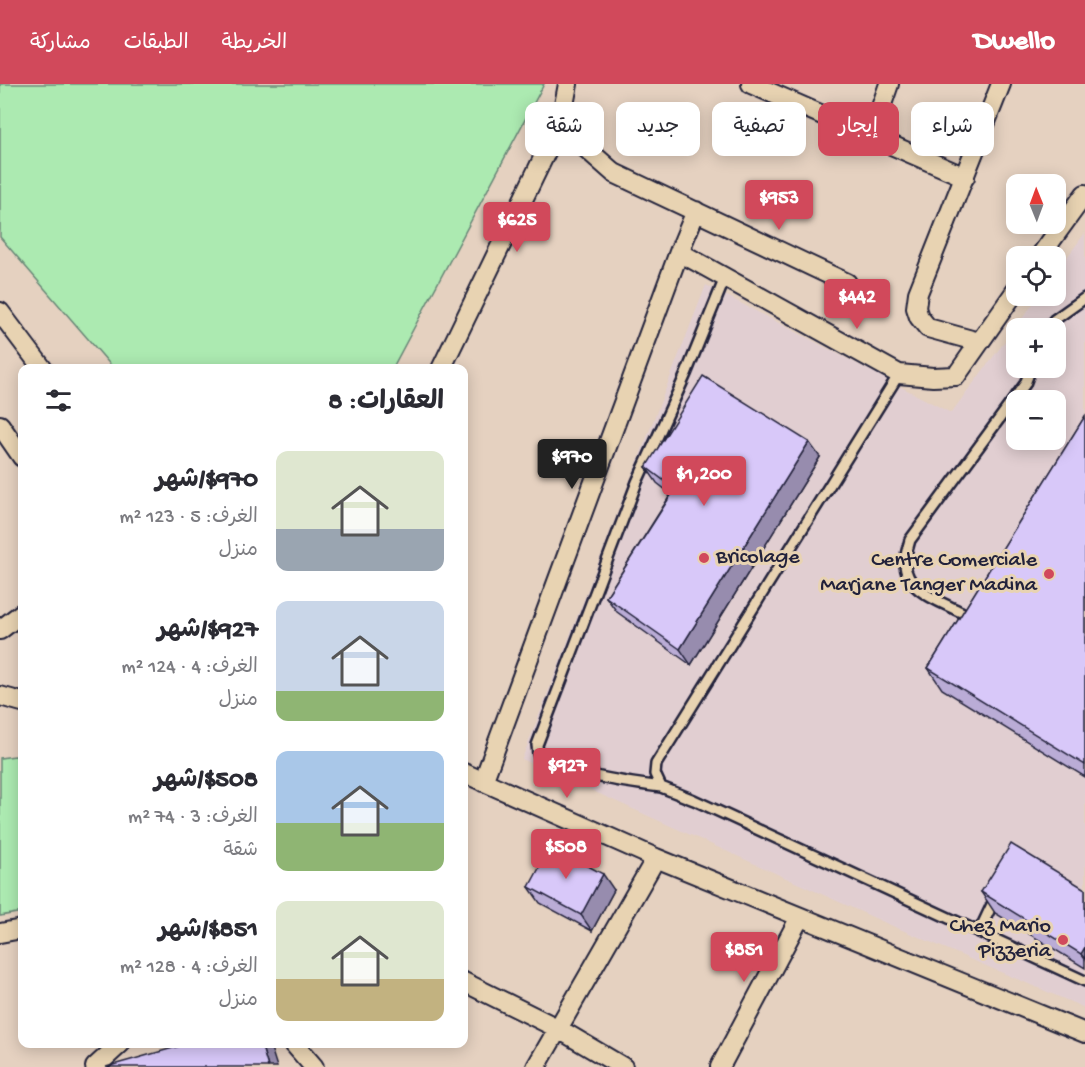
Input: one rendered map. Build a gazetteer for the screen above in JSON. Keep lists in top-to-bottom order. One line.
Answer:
{"places":["Bricolage","Centre Comerciale Marjane Tanger Madina","Chez Mario Pizzeria"],"north":"top","page":{"header":"Dwello","nav":["الخريطة","الطبقات","مشاركة"],"chip":["شراء","إيجار","تصفية","جديد","شقة"],"map_buttons":["+","−"],"price":["$953","$625","$442","$970","$1,200","$927","$508","$851"],"heading":"العقارات: 8","list":[{"name":"$970/شهر","note":"الغرف: 5 · 123 m² · منزل"},{"name":"$927/شهر","note":"الغرف: 4 · 124 m² · منزل"},{"name":"$508/شهر","note":"الغرف: 3 · 74 m² · شقة"},{"name":"$851/شهر","note":"الغرف: 4 · 128 m² · منزل"}]}}
